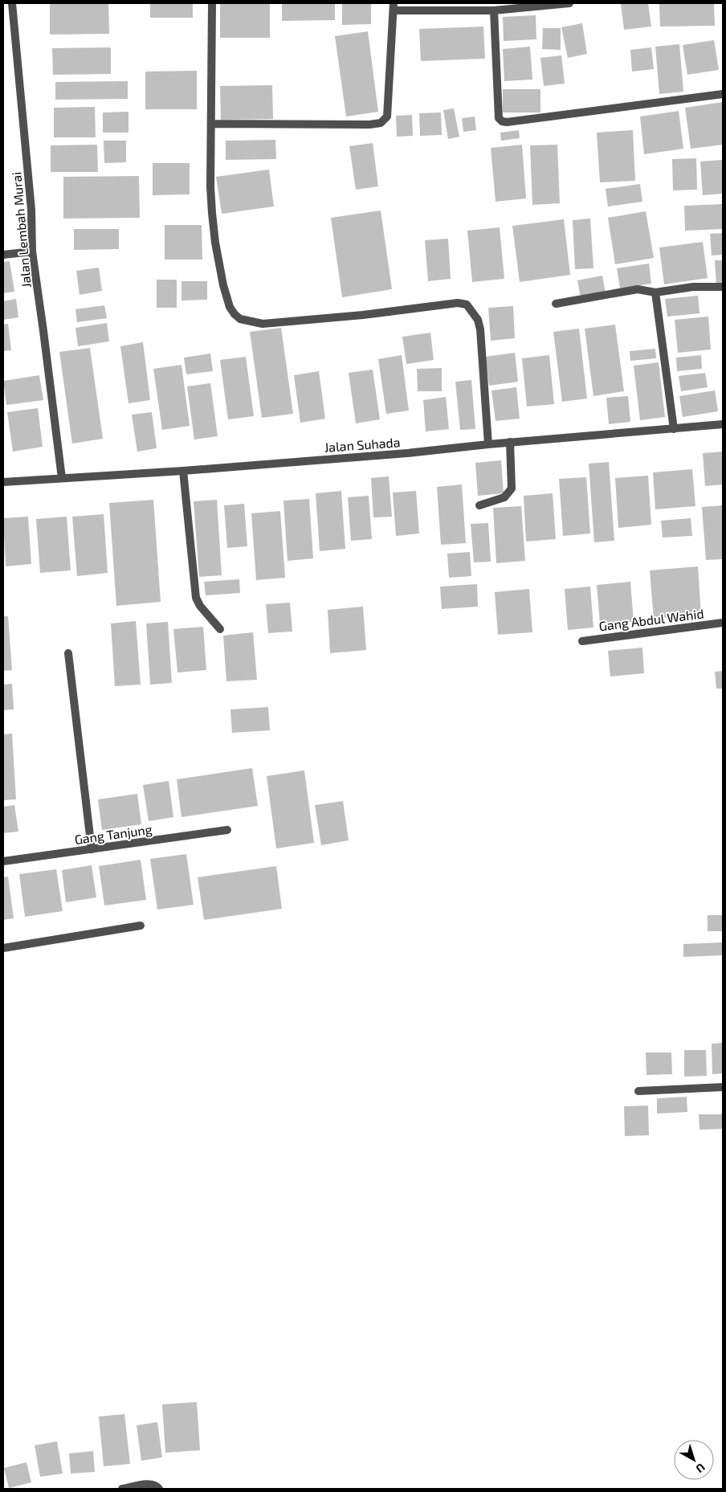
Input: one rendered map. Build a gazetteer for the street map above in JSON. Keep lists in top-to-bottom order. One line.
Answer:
{"streets":{"street":["Jalan Lembah Murai","Jalan Suhada","Gang Abdul Wahid","Gang Tanjung"]},"crossings":[["Jalan Lembah Murai","Jalan Suhada"]],"north":"bottom right"}
